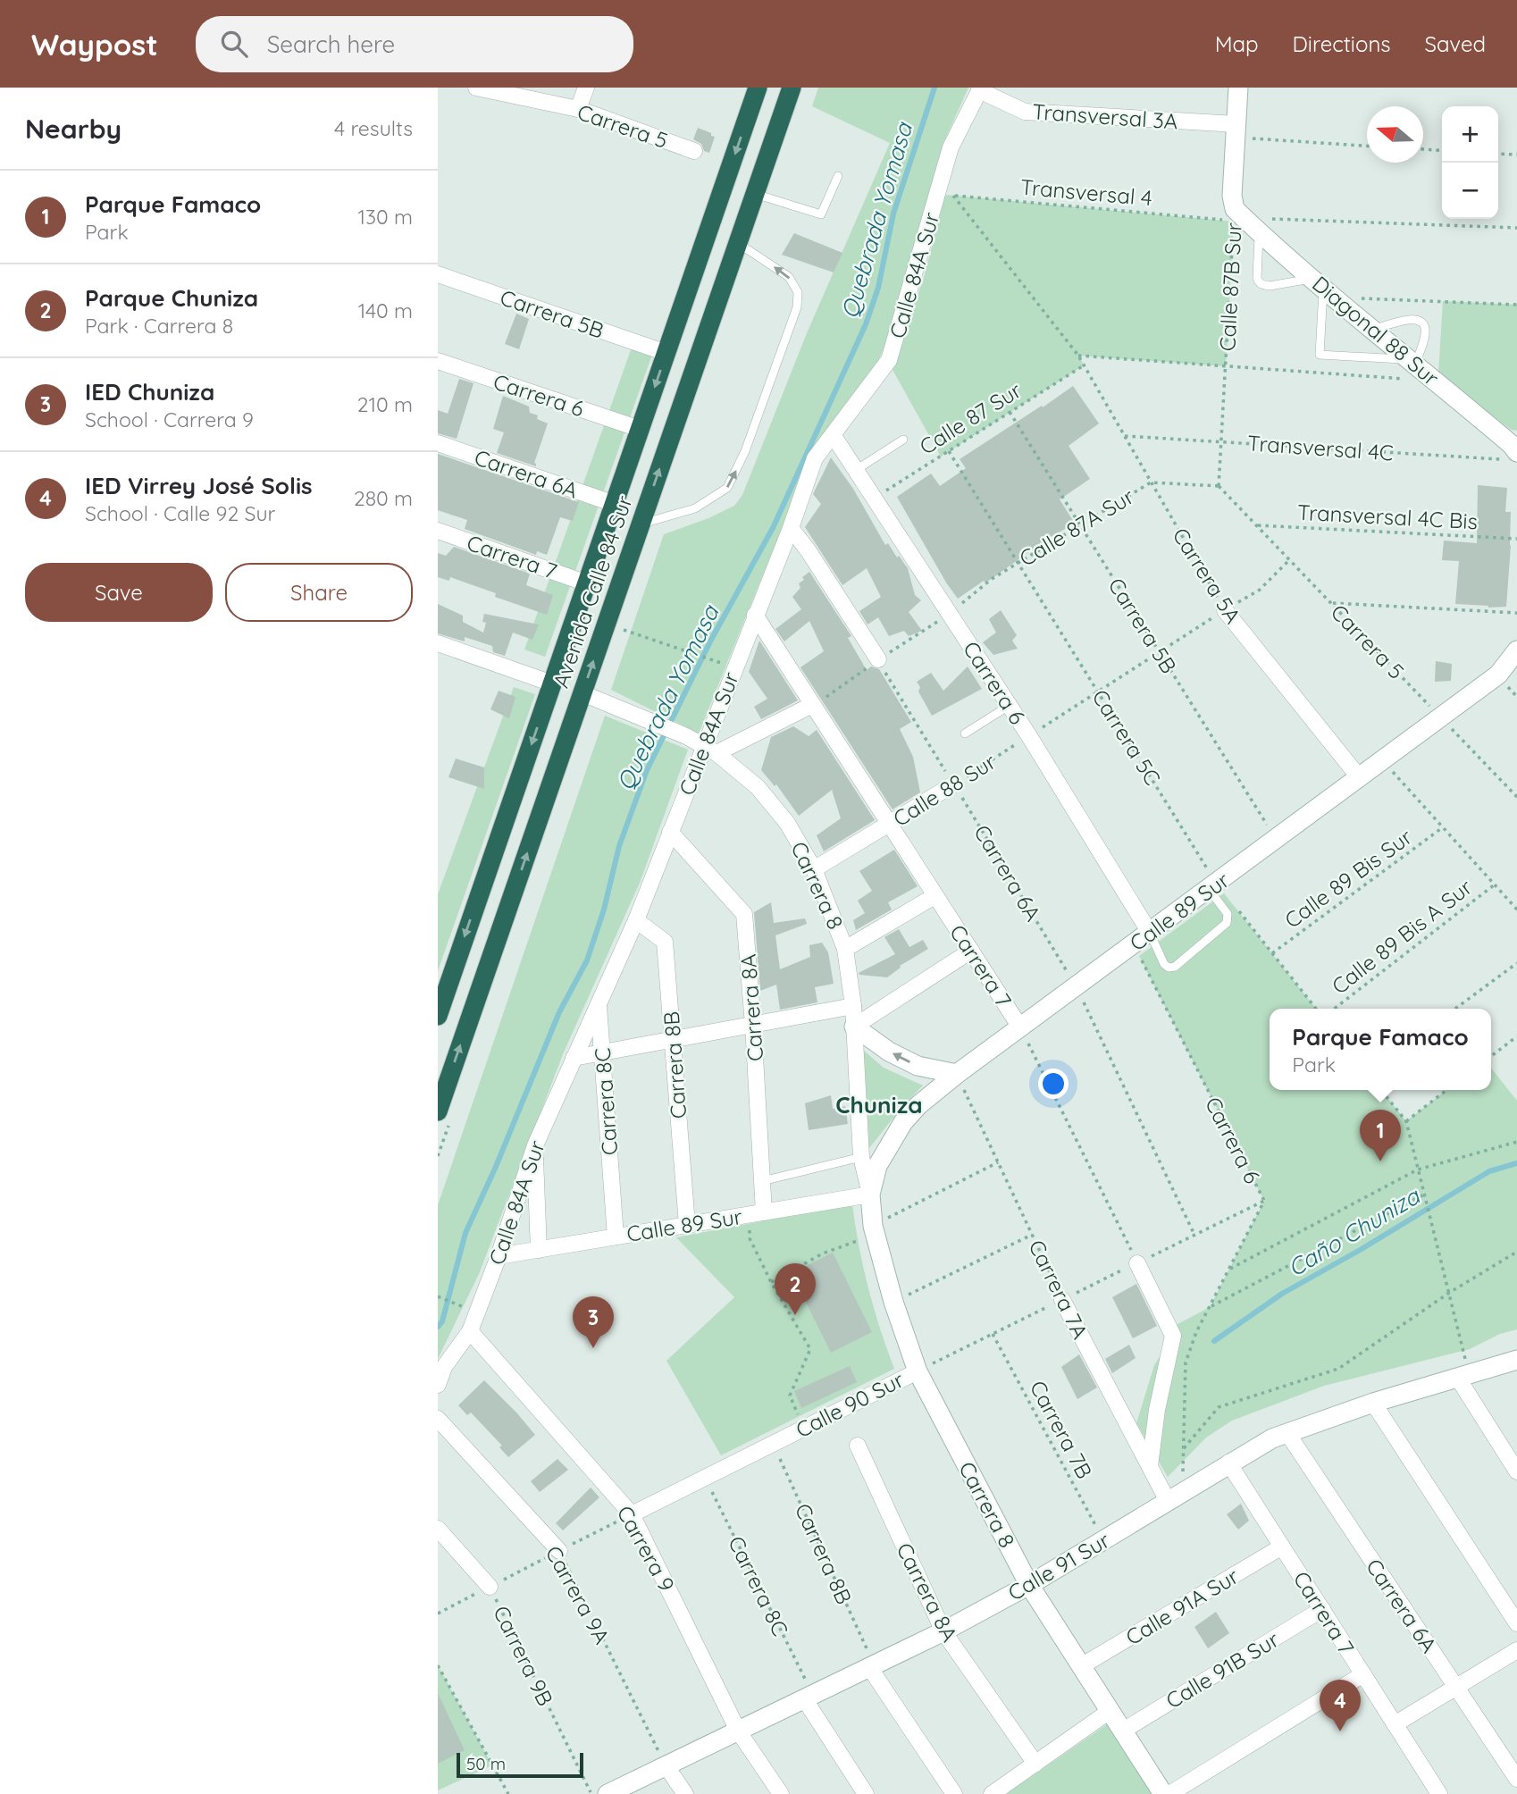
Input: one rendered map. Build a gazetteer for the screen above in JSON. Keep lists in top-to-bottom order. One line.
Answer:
{"streets":{"highway":["Avenida Calle 84 Sur"],"street":["Transversal 3A","Carrera 5","Calle 84A Sur","Calle 87B Sur","Carrera 5B","Diagonal 88 Sur","Carrera 6","Carrera 6A","Carrera 7","Carrera 5A","Calle 88 Sur","Carrera 8","Calle 89 Sur","Carrera 8A","Carrera 8B","Carrera 8C","Carrera 7A","Calle 90 Sur","Carrera 9","Calle 91 Sur","Carrera 9A","Calle 91A Sur","Carrera 9B","Calle 91B Sur"],"path":["Transversal 4","Calle 87 Sur","Transversal 4C","Transversal 4C Bis","Calle 87A Sur","Carrera 5C","Calle 89 Bis Sur","Calle 89 Bis A Sur","Carrera 7B"]},"crossings":[["Transversal 3A","Calle 84A Sur"],["Transversal 3A","Calle 87B Sur"],["Carrera 5","Calle 87B Sur"],["Carrera 5","Transversal 4C Bis"],["Carrera 5","Calle 87A Sur"],["Carrera 5","Calle 88 Sur"],["Carrera 5","Calle 89 Sur"],["Transversal 4","Calle 84A Sur"],["Transversal 4","Calle 87B Sur"],["Transversal 4","Diagonal 88 Sur"],["Transversal 4","Carrera 5A"],["Calle 84A Sur","Carrera 6"],["Calle 84A Sur","Carrera 7"],["Calle 84A Sur","Carrera 5A"],["Calle 84A Sur","Carrera 8"],["Calle 84A Sur","Calle 89 Sur"],["Calle 84A Sur","Carrera 8A"],["Calle 84A Sur","Carrera 8B"],["Calle 84A Sur","Carrera 8C"],["Calle 84A Sur","Carrera 9"],["Calle 87B Sur","Diagonal 88 Sur"],["Calle 87B Sur","Transversal 4C"],["Calle 87B Sur","Calle 87A Sur"],["Carrera 5B","Calle 87 Sur"],["Carrera 5B","Calle 87A Sur"],["Carrera 5B","Avenida Calle 84 Sur"],["Carrera 5B","Calle 88 Sur"],["Carrera 5B","Calle 89 Sur"],["Diagonal 88 Sur","Transversal 4C"],["Carrera 6","Calle 87 Sur"],["Carrera 6","Calle 87A Sur"],["Carrera 6","Avenida Calle 84 Sur"],["Carrera 6","Calle 88 Sur"],["Carrera 6","Calle 89 Sur"],["Carrera 6","Calle 90 Sur"],["Calle 87 Sur","Carrera 5A"],["Calle 87 Sur","Carrera 5C"],["Transversal 4C","Carrera 5A"],["Carrera 6A","Avenida Calle 84 Sur"],["Carrera 6A","Calle 88 Sur"],["Carrera 6A","Calle 89 Sur"],["Carrera 6A","Calle 90 Sur"],["Carrera 6A","Calle 91 Sur"],["Calle 87A Sur","Carrera 5A"],["Calle 87A Sur","Carrera 5C"],["Carrera 7","Avenida Calle 84 Sur"],["Carrera 7","Calle 88 Sur"],["Carrera 7","Calle 89 Sur"],["Carrera 7","Calle 90 Sur"],["Carrera 7","Calle 91 Sur"],["Carrera 7","Calle 91A Sur"],["Carrera 7","Calle 91B Sur"],["Carrera 5A","Calle 88 Sur"],["Carrera 5A","Calle 89 Sur"],["Avenida Calle 84 Sur","Carrera 8"],["Carrera 5C","Calle 88 Sur"],["Carrera 5C","Calle 89 Sur"],["Calle 88 Sur","Carrera 8"],["Carrera 8","Calle 89 Sur"],["Carrera 8","Calle 90 Sur"],["Carrera 8","Calle 91 Sur"],["Carrera 8","Calle 91A Sur"],["Carrera 8","Calle 91B Sur"],["Calle 89 Sur","Carrera 8A"],["Calle 89 Sur","Carrera 8B"],["Calle 89 Sur","Carrera 8C"],["Calle 89 Sur","Carrera 7A"],["Carrera 8A","Calle 91 Sur"],["Carrera 8B","Calle 90 Sur"],["Carrera 8B","Calle 91 Sur"],["Carrera 8C","Calle 90 Sur"],["Carrera 8C","Calle 91 Sur"],["Carrera 7A","Calle 90 Sur"],["Carrera 7A","Calle 91 Sur"],["Calle 90 Sur","Carrera 7B"],["Calle 90 Sur","Carrera 9"],["Carrera 7B","Calle 91 Sur"],["Carrera 9","Calle 91 Sur"],["Calle 91 Sur","Carrera 9A"]],"districts":["Chuniza"],"water":["Quebrada Yomasa","Caño Chuniza"],"scale_bar":"50 m","north":"left","page":{"header":"Waypost","search":"Search here","nav":["Map","Directions","Saved"],"heading":["Nearby","4 results"],"map_buttons":["+","−"],"list":[{"mark":"1","name":"Parque Famaco","note":"Park","value":"130 m"},{"mark":"2","name":"Parque Chuniza","note":"Park · Carrera 8","value":"140 m"},{"mark":"3","name":"IED Chuniza","note":"School · Carrera 9","value":"210 m"},{"mark":"4","name":"IED Virrey José Solis","note":"School · Calle 92 Sur","value":"280 m"}],"buttons":["Save","Share"],"popup":["Parque Famaco","Park"],"pins":["1","2","3","4"],"scale":"50 m"}}
